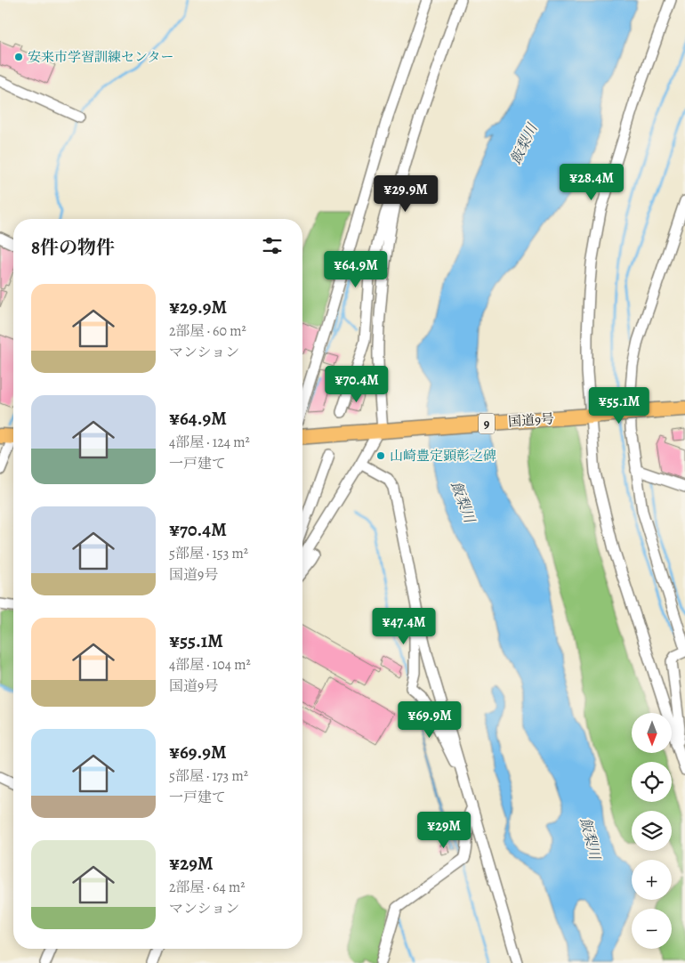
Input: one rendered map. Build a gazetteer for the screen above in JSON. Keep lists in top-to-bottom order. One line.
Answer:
{"streets":{"highway":["国道9号","9"]},"water":["飯梨川"],"places":["安来市学習訓練センター","山崎豊定顕彰之碑"],"north":"bottom","page":{"price":["¥28.4M","¥29.9M","¥64.9M","¥70.4M","¥55.1M","¥47.4M","¥69.9M","¥29M"],"heading":"8件の物件","list":[{"name":"¥29.9M","note":"2部屋 · 60 m² · マンション"},{"name":"¥64.9M","note":"4部屋 · 124 m² · 一戸建て"},{"name":"¥70.4M","note":"5部屋 · 153 m² · 国道9号"},{"name":"¥55.1M","note":"4部屋 · 104 m² · 国道9号"},{"name":"¥69.9M","note":"5部屋 · 173 m² · 一戸建て"},{"name":"¥29M","note":"2部屋 · 64 m² · マンション"}],"map_buttons":["+","−"]}}
